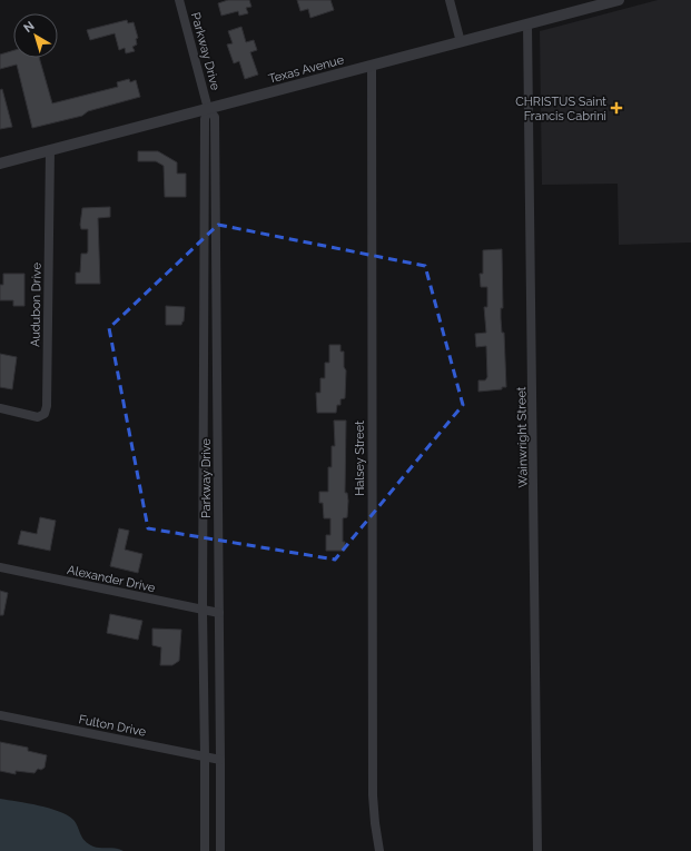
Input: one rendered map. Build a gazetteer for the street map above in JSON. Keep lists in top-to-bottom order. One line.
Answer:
{"streets":{"street":["Parkway Drive","Texas Avenue","Audubon Drive","Wainwright Street","Halsey Street","Alexander Drive","Fulton Drive"]},"crossings":[["Parkway Drive","Texas Avenue"],["Parkway Drive","Alexander Drive"],["Parkway Drive","Fulton Drive"],["Texas Avenue","Audubon Drive"],["Texas Avenue","Wainwright Street"],["Texas Avenue","Halsey Street"]],"places":{"health":["CHRISTUS Saint Francis Cabrini"]},"north":"top left"}
